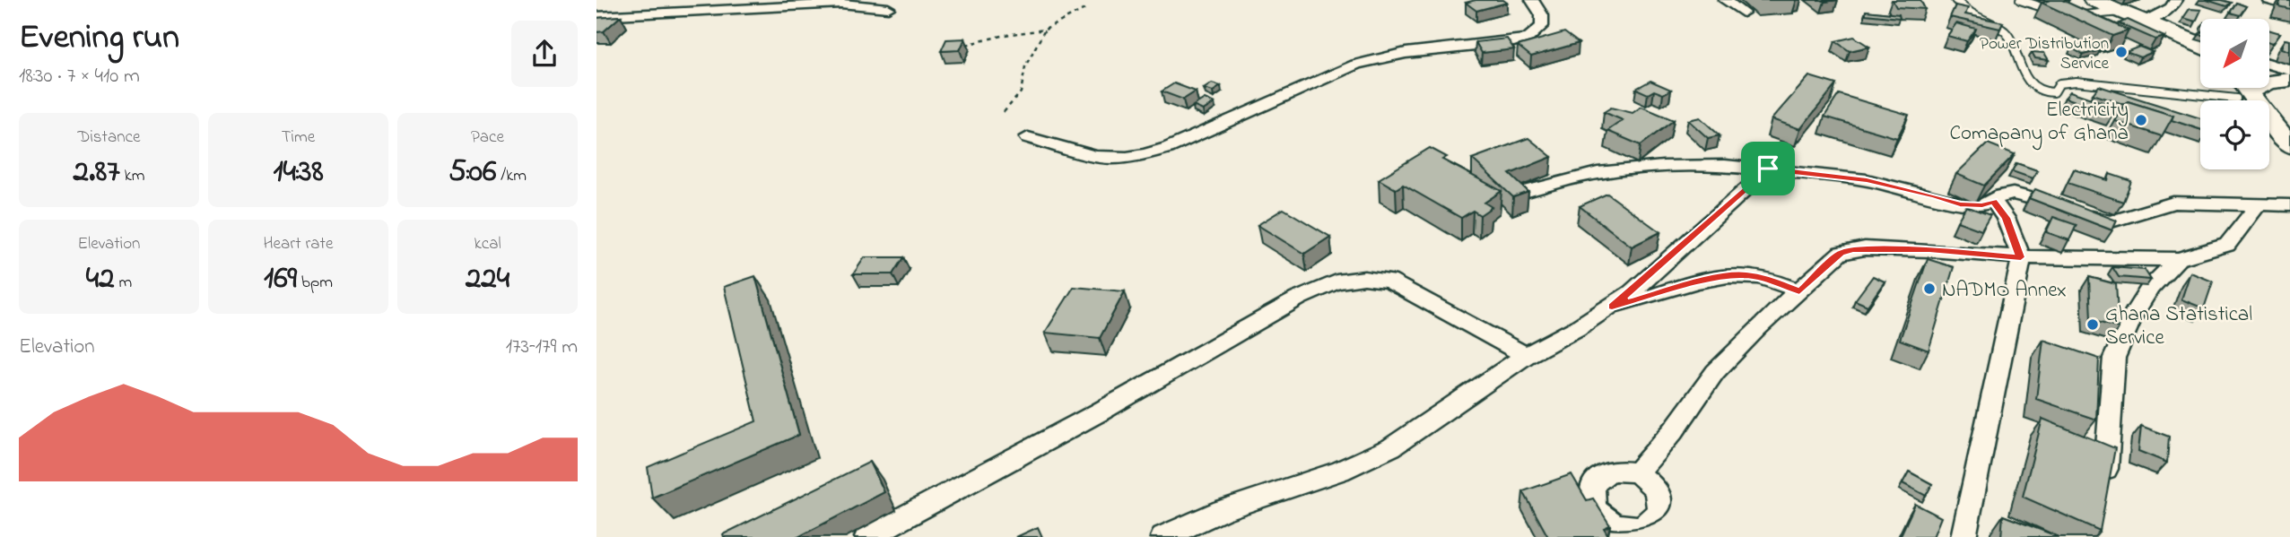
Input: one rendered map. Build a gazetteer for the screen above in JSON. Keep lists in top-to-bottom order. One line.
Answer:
{"places":["Power Distribution Service","Electricity Comapany of Ghana","NADMO Annex","Ghana Statistical Service"],"north":"bottom left","page":{"heading":["Evening run","18:30 · 7 × 410 m"],"stats":[["Distance","2.87 km"],["Time","14:38"],["Pace","5:06 /km"],["Elevation","42 m"],["Heart rate","169 bpm"],["kcal","224"]],"chart":["Elevation","173–179 m"]}}
